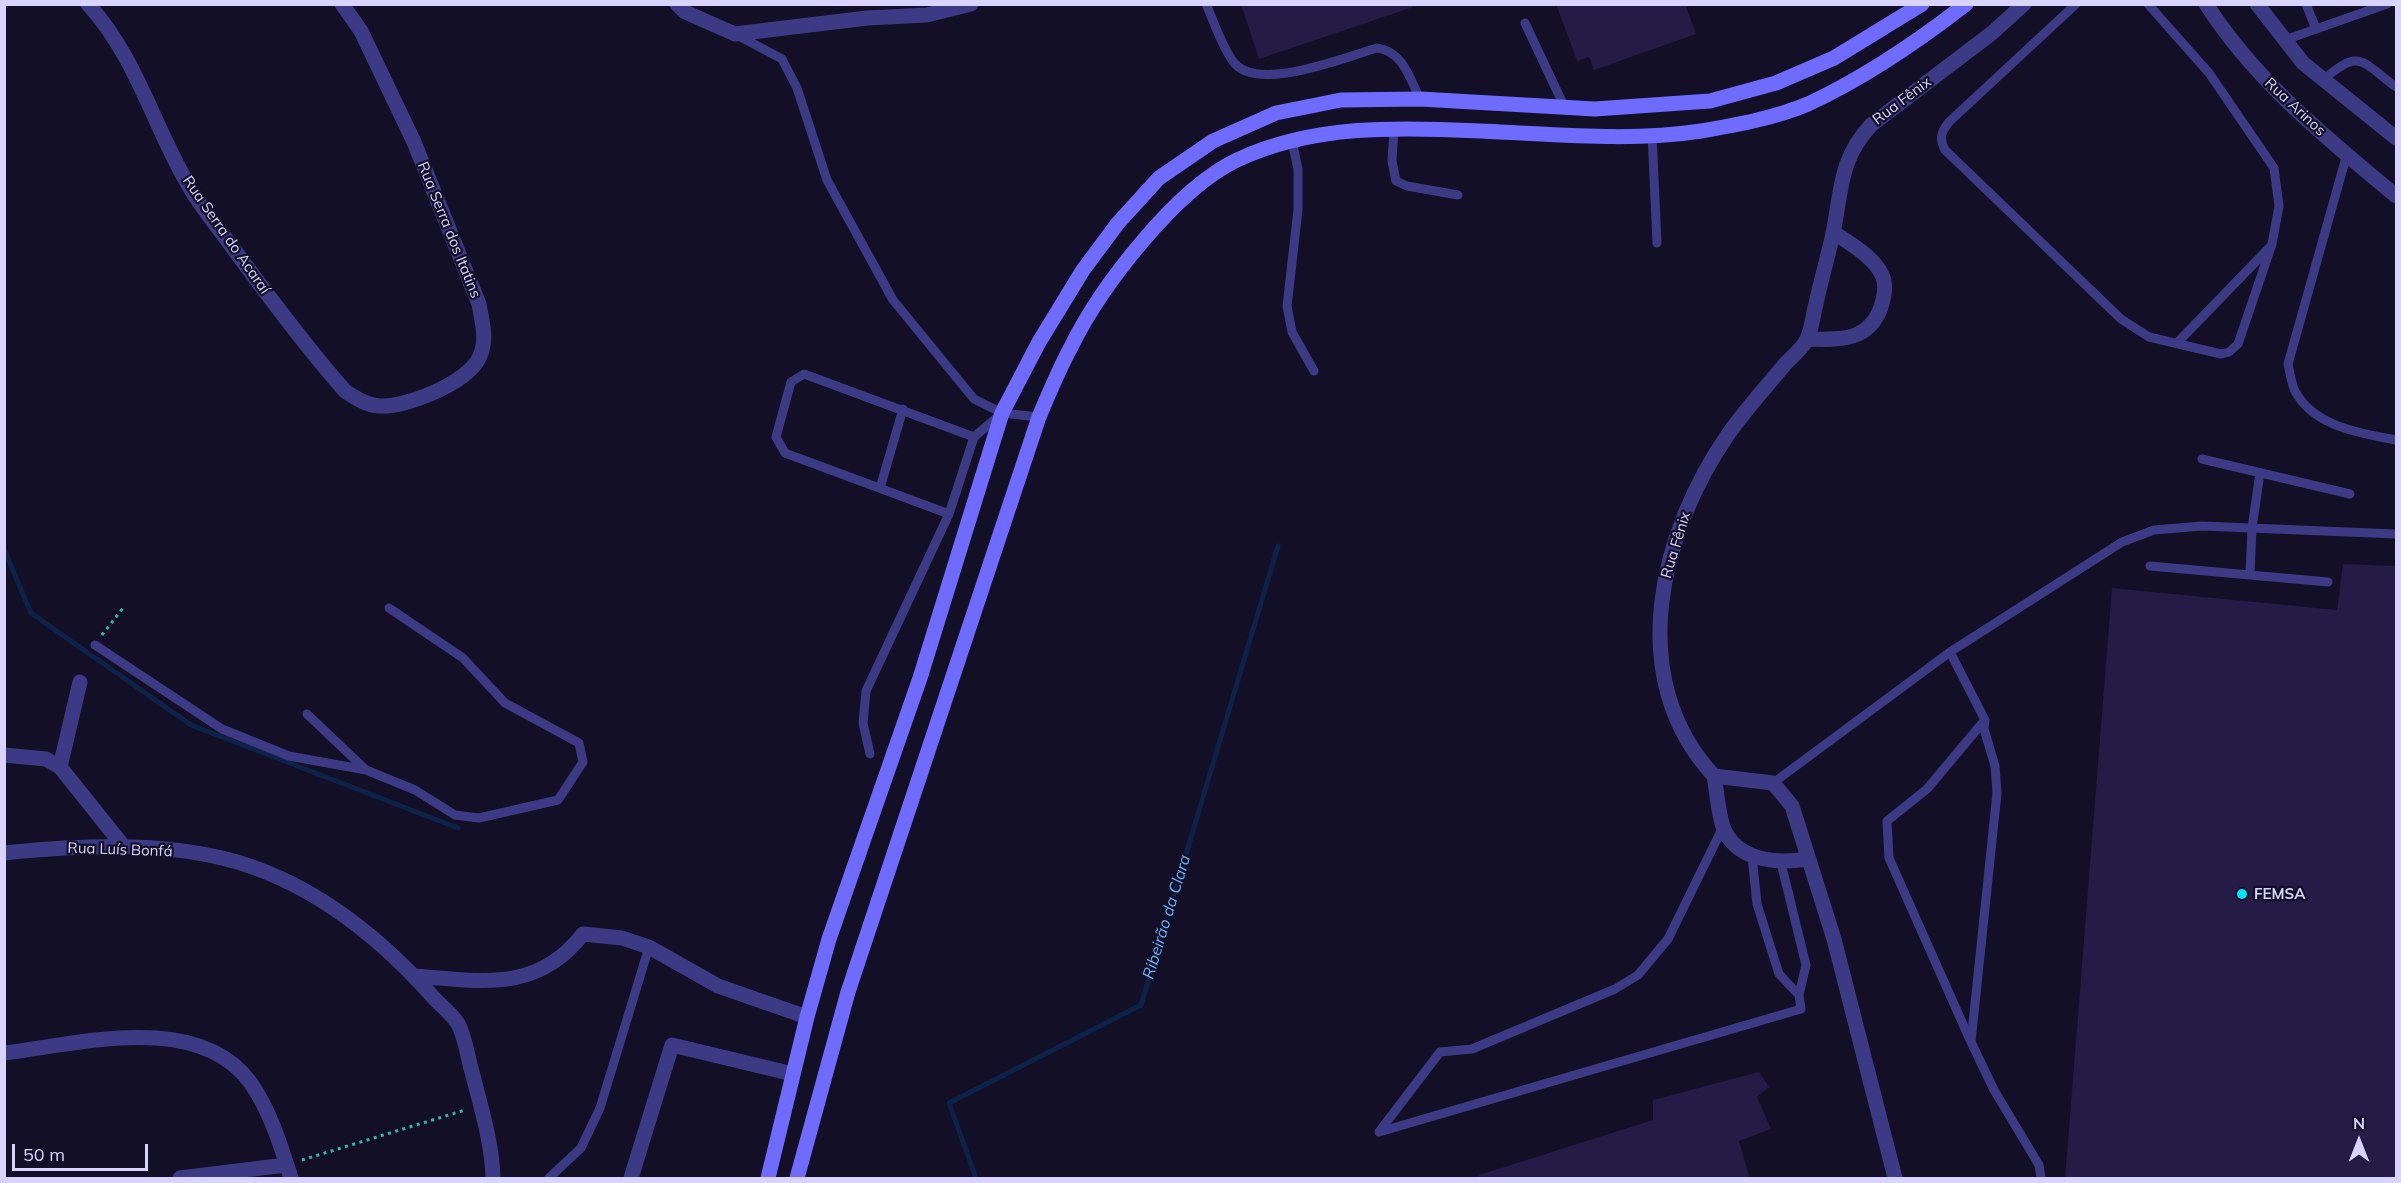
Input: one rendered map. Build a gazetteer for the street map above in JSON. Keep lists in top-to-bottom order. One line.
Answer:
{"streets":{"street":["Rua Fênix","Rua Arinos","Rua Serra dos Itatins","Rua Serra do Acaraí","Rua Luís Bonfá"]},"crossings":[["Rua Serra dos Itatins","Rua Serra do Acaraí"]],"water":["Ribeirão da Clara"],"places":["FEMSA"],"scale_bar":"50 m","north":"top"}
